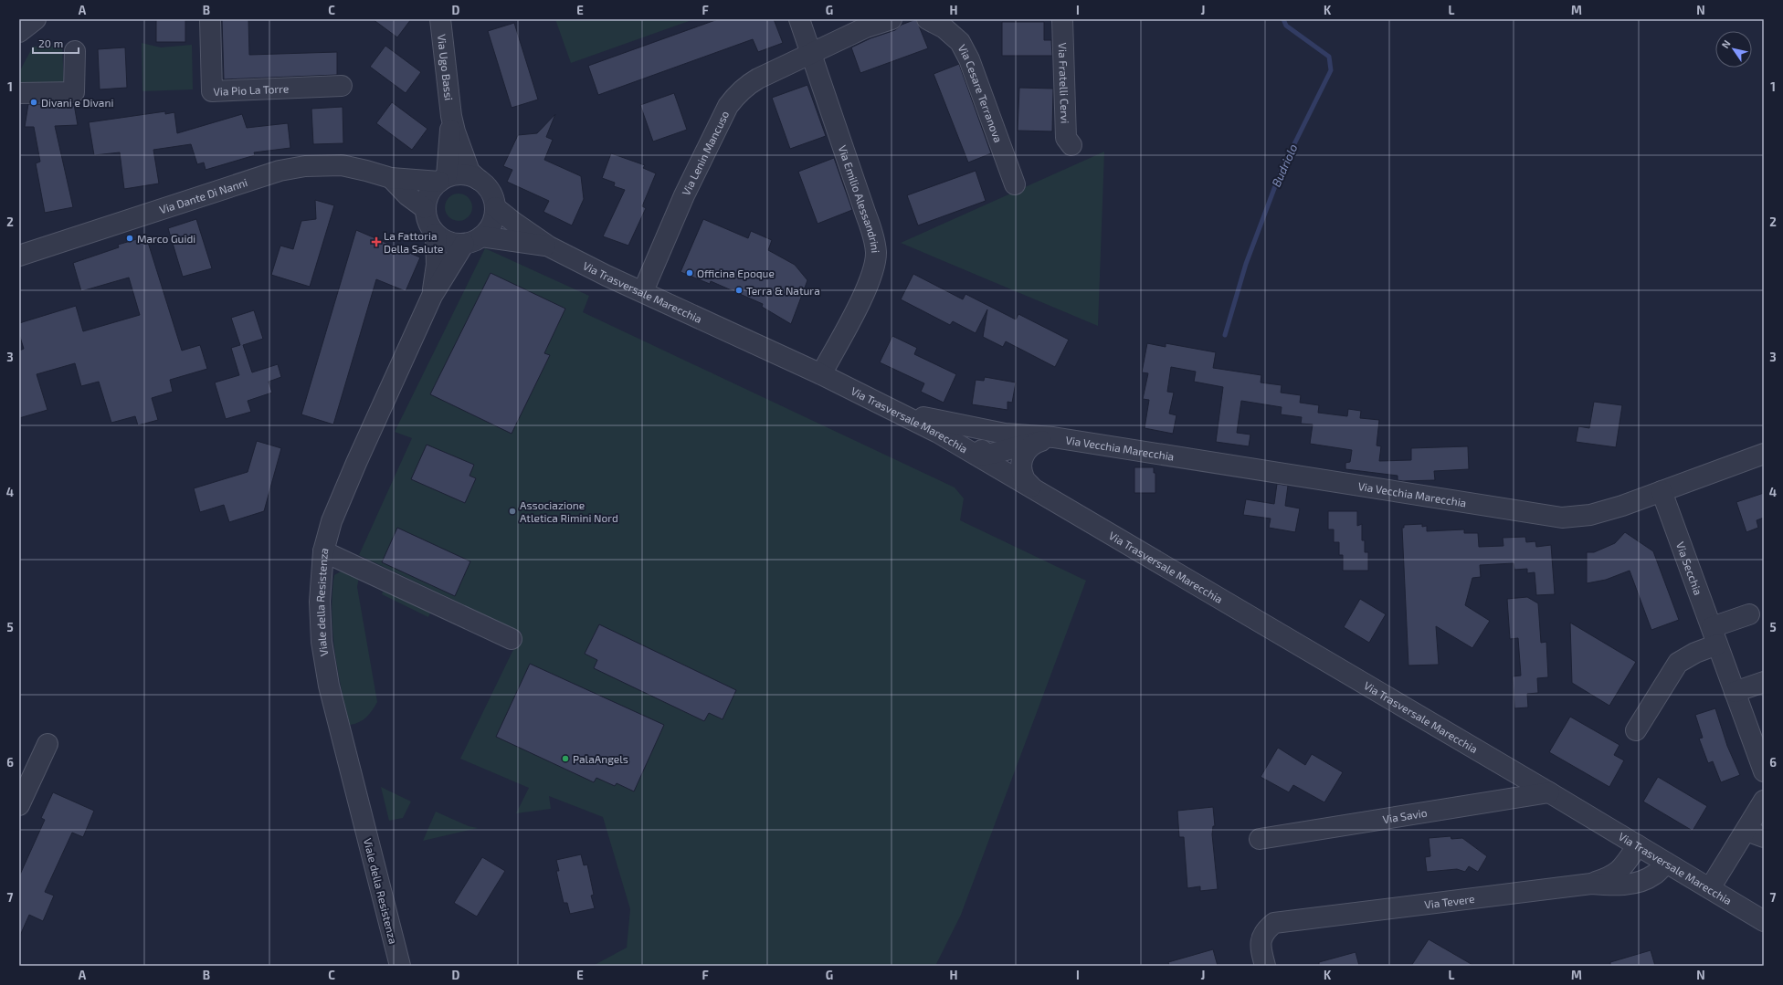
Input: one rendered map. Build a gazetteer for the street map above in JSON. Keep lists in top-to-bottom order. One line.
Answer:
{"streets":{"street":["Via Ugo Bassi","Via Fratelli Cervi","Via Pio La Torre","Via Cesare Terranova","Via Lenin Mancuso","Via Dante Di Nanni","Via Emilio Alessandrini","Via Trasversale Marecchia","Via Vecchia Marecchia","Via Secchia","Viale della Resistenza","Via Savio","Via Tevere"]},"crossings":[["Via Ugo Bassi","Via Dante Di Nanni"],["Via Ugo Bassi","Via Trasversale Marecchia"],["Via Ugo Bassi","Viale della Resistenza"],["Via Lenin Mancuso","Via Emilio Alessandrini"],["Via Lenin Mancuso","Via Trasversale Marecchia"],["Via Dante Di Nanni","Via Trasversale Marecchia"],["Via Dante Di Nanni","Viale della Resistenza"],["Via Emilio Alessandrini","Via Trasversale Marecchia"],["Via Trasversale Marecchia","Via Vecchia Marecchia"],["Via Trasversale Marecchia","Viale della Resistenza"],["Via Trasversale Marecchia","Via Savio"],["Via Trasversale Marecchia","Via Tevere"],["Via Vecchia Marecchia","Via Secchia"]],"water":["Budriolo"],"places":{"other":["Divani e Divani","Marco Guidi","Officina Epoque","Terra & Natura","Associazione Atletica Rimini Nord","PalaAngels"],"health":["La Fattoria Della Salute"]},"scale_bar":"20 m","north":"top left","grid":{"columns":["A","B","C","D","E","F","G","H","I","J","K","L","M","N"],"rows":["1","2","3","4","5","6","7"]}}
